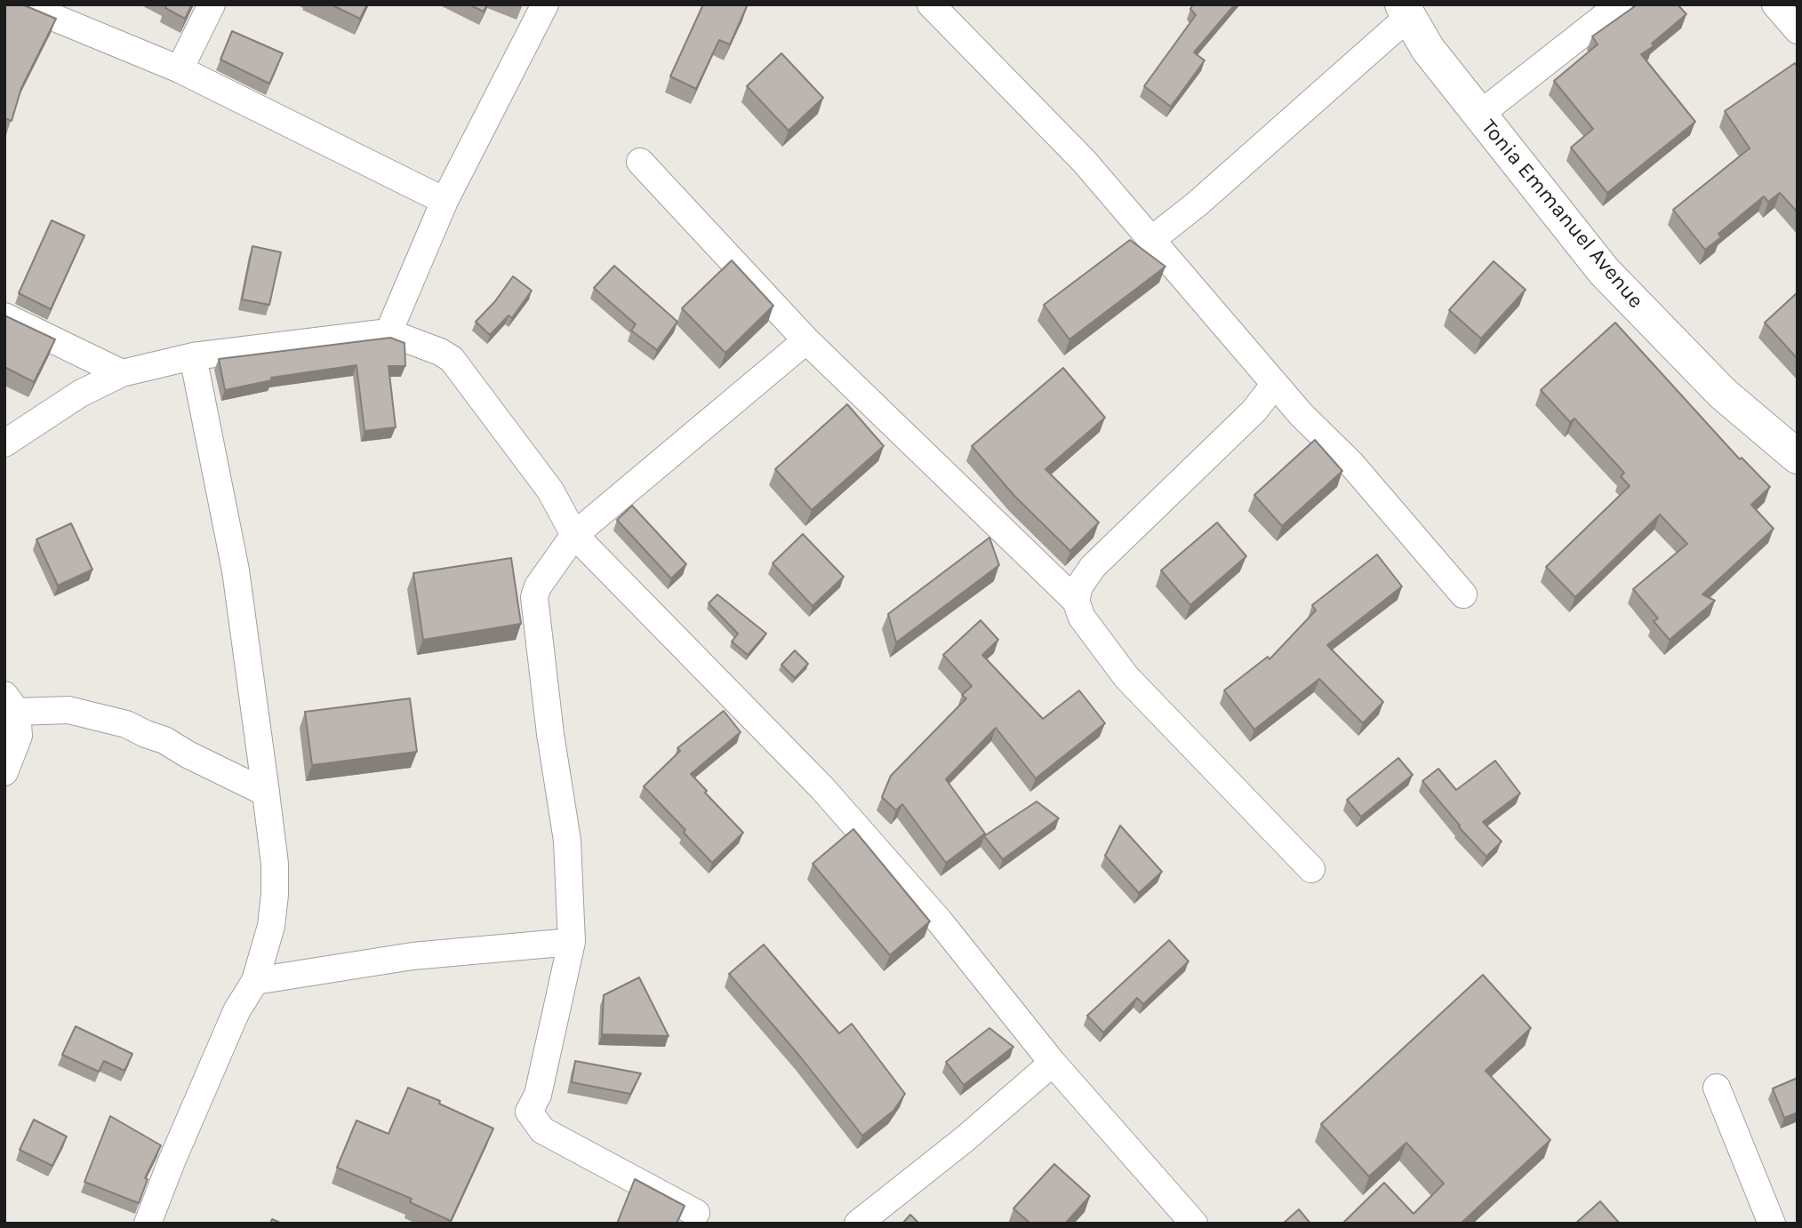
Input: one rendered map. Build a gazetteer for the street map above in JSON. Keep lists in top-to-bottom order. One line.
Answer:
{"streets":{"street":["Tonia Emmanuel Avenue"]}}
